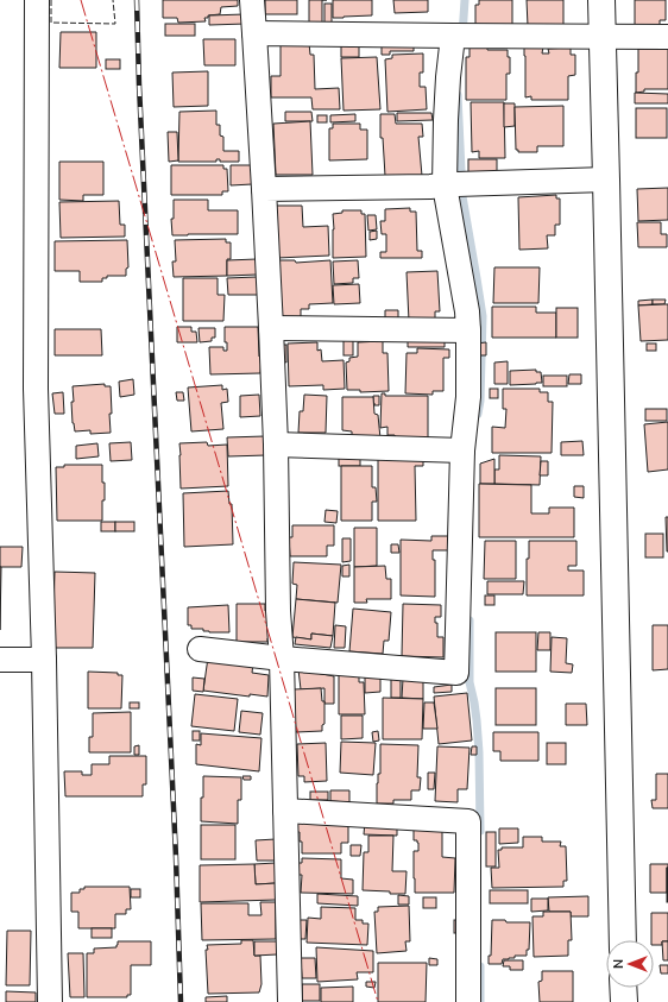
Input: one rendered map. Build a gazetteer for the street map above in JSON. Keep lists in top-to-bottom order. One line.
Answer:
{"north":"left"}
